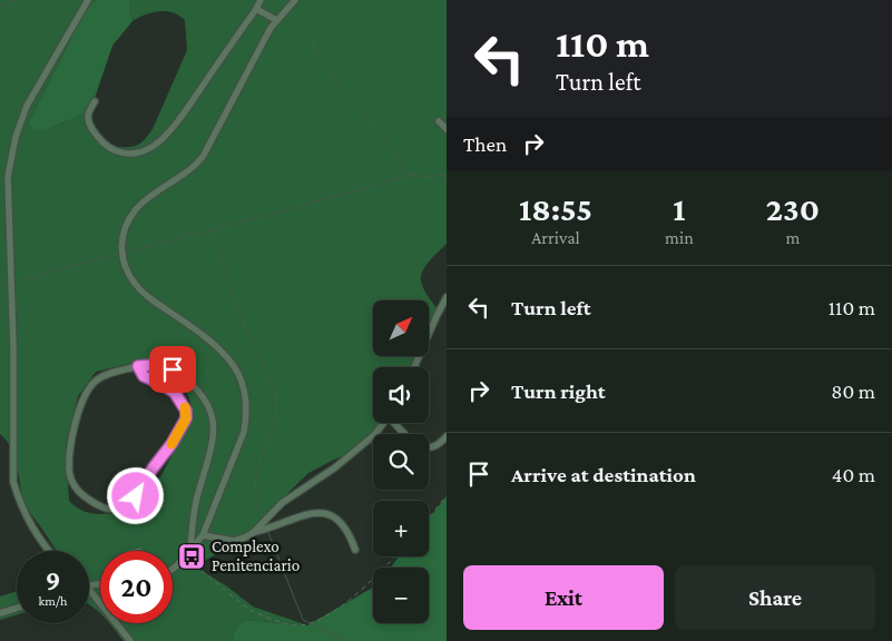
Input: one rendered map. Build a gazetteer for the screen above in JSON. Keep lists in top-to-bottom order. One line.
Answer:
{"places":{"bus stop":["Complexo Penitenciario"]},"north":"top right","page":{"turn":["110 m","Turn left"],"then":"Then","eta":["18:55","Arrival","1","min","230","m"],"list":[{"name":"Turn left","value":"110 m"},{"name":"Turn right","value":"80 m"},{"name":"Arrive at destination","value":"40 m"}],"map_buttons":["+","−"],"speed":"9 km/h","limit":"20","buttons":["Exit","Share"]}}
